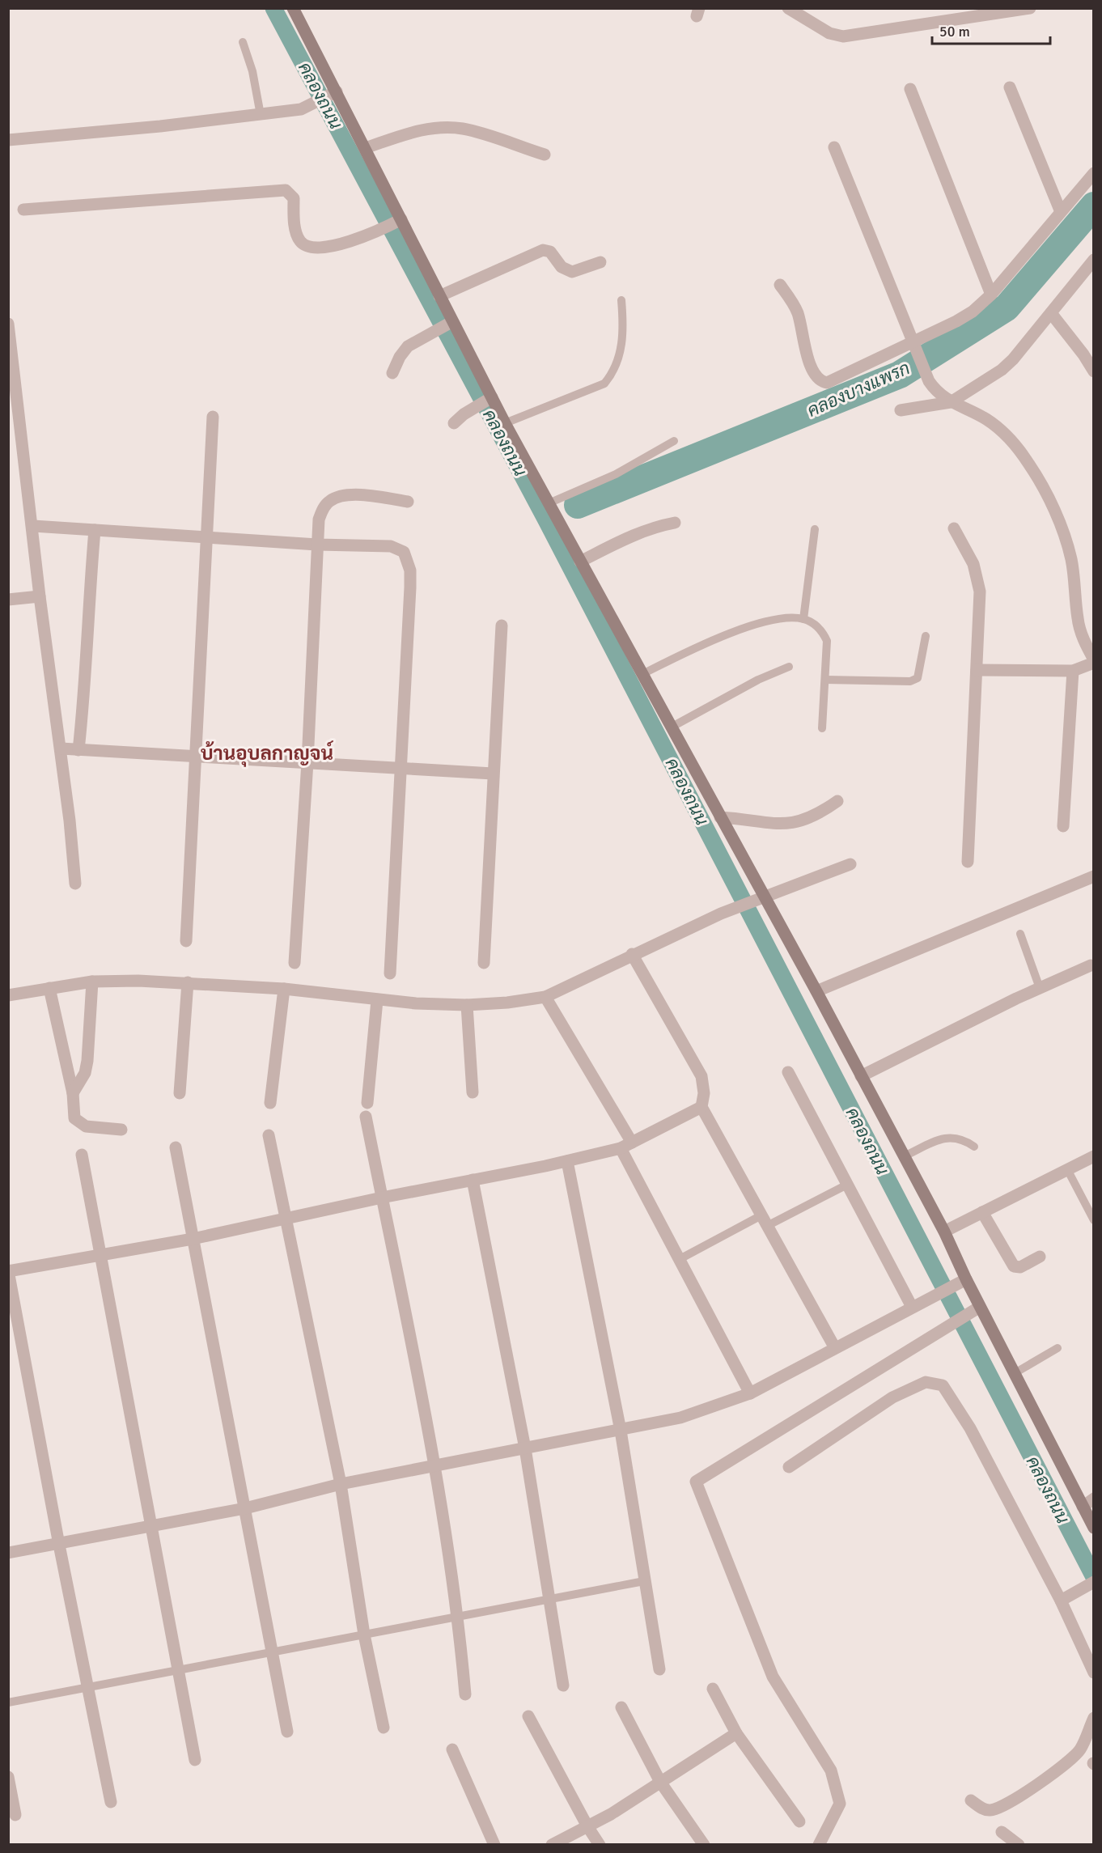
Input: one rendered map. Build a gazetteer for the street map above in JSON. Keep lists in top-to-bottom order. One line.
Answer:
{"districts":["บ้านอุบลกาญจน์"],"water":["คลองถนน","คลองบางแพรก"],"scale_bar":"50 m"}
